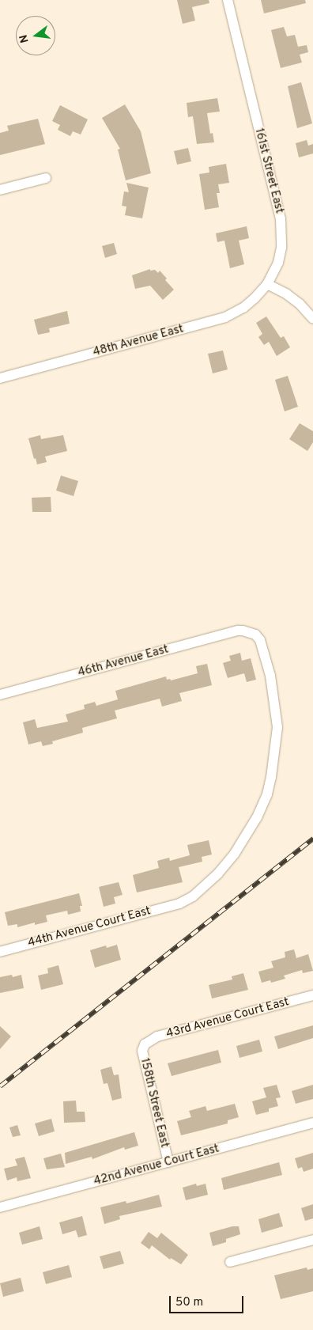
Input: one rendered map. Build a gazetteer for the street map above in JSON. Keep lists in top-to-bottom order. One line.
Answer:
{"streets":{"street":["161st Street East","48th Avenue East","46th Avenue East","44th Avenue Court East","43rd Avenue Court East","158th Street East","42nd Avenue Court East"]},"crossings":[["161st Street East","48th Avenue East"],["46th Avenue East","44th Avenue Court East"],["43rd Avenue Court East","158th Street East"],["158th Street East","42nd Avenue Court East"]],"scale_bar":"50 m","north":"left"}
